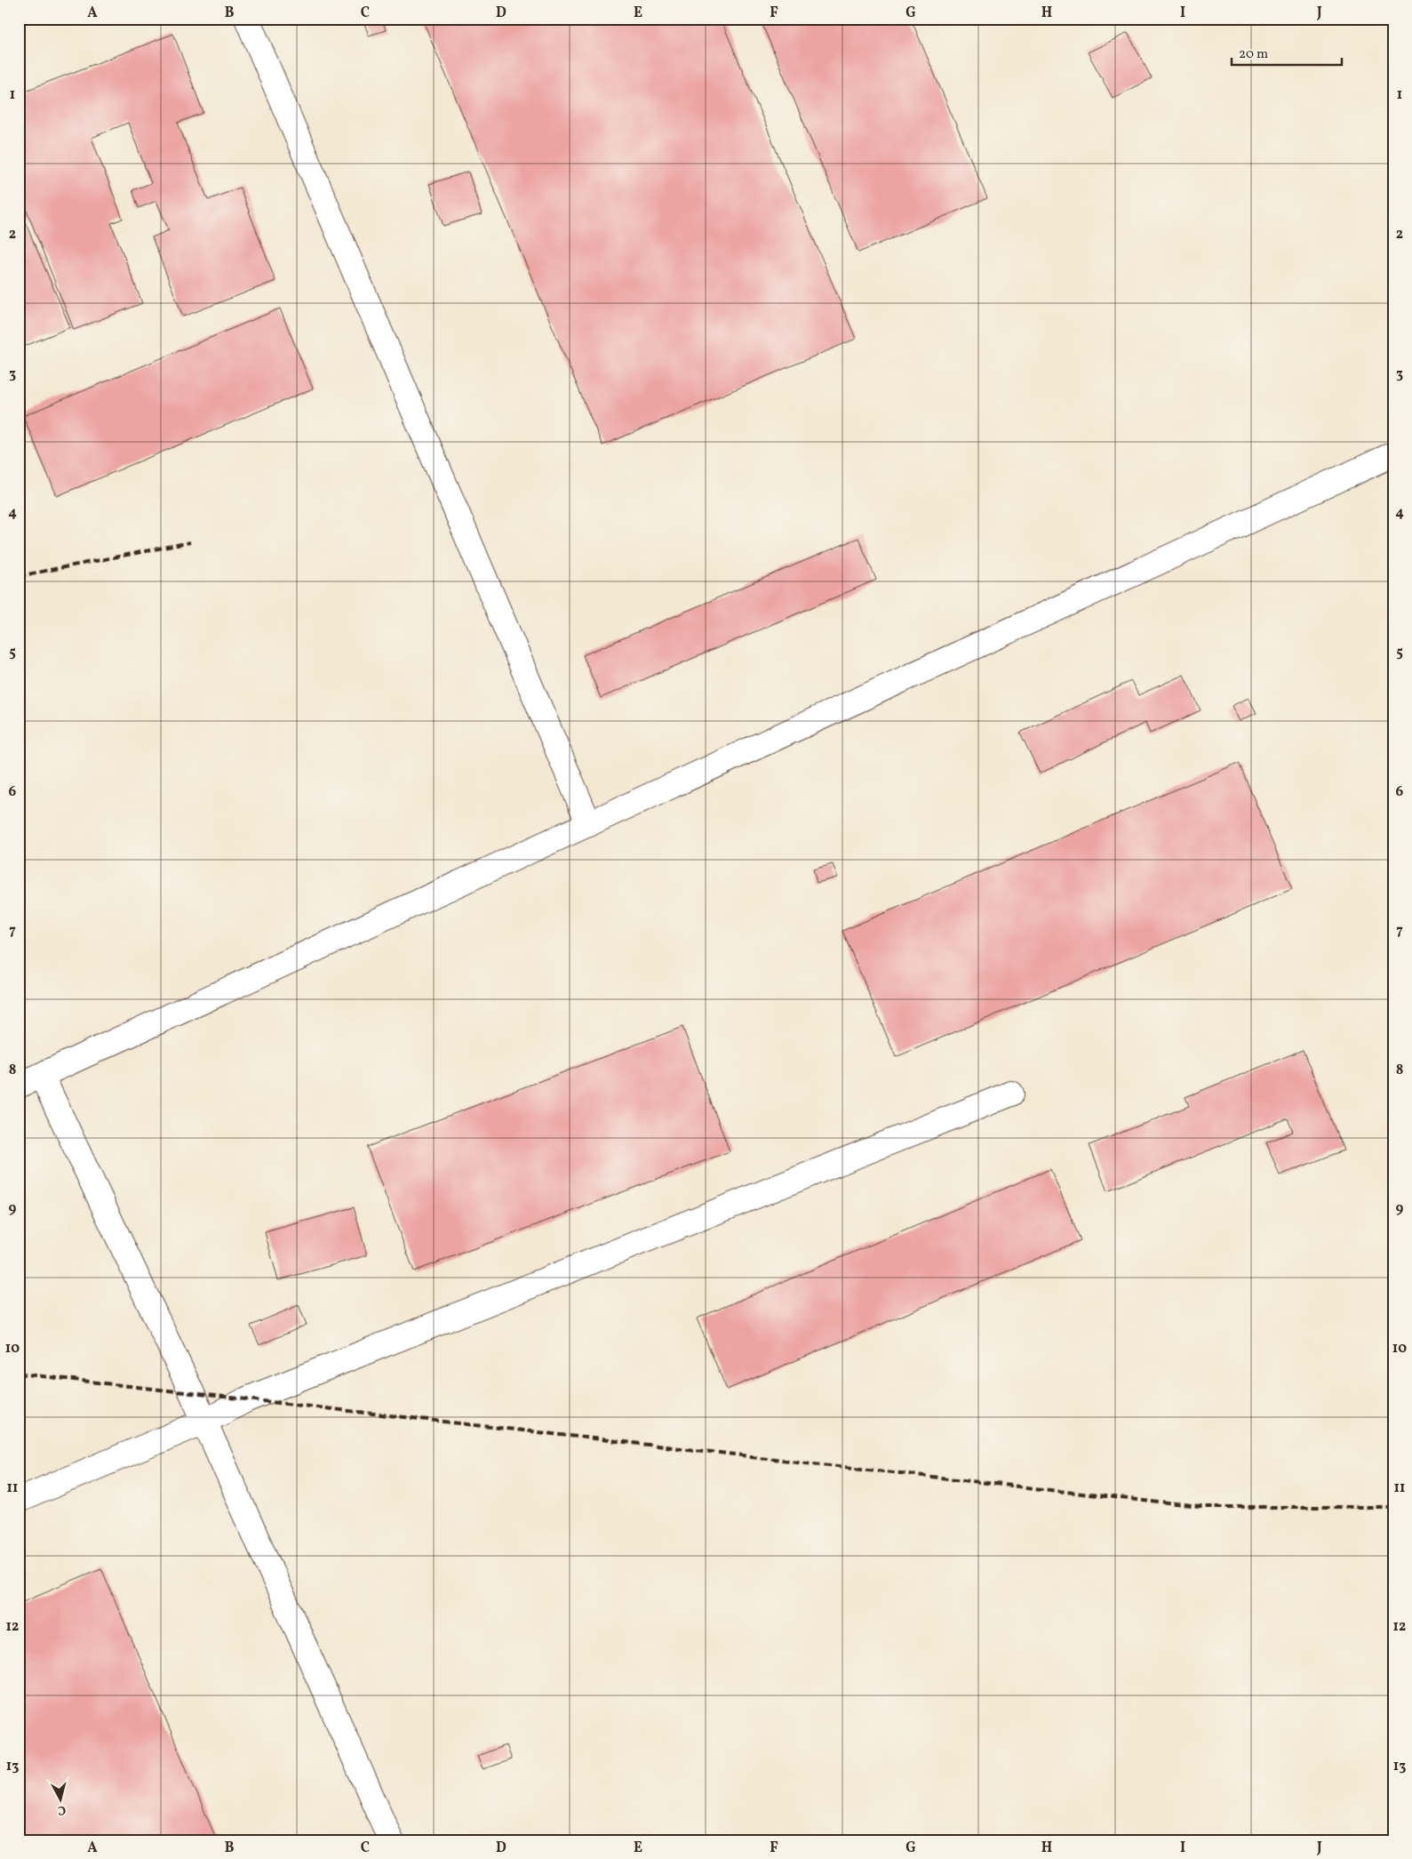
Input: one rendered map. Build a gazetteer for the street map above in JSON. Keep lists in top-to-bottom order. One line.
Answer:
{"scale_bar":"20 m","north":"bottom","grid":{"columns":["A","B","C","D","E","F","G","H","I","J"],"rows":["1","2","3","4","5","6","7","8","9","10","11","12","13"]}}
